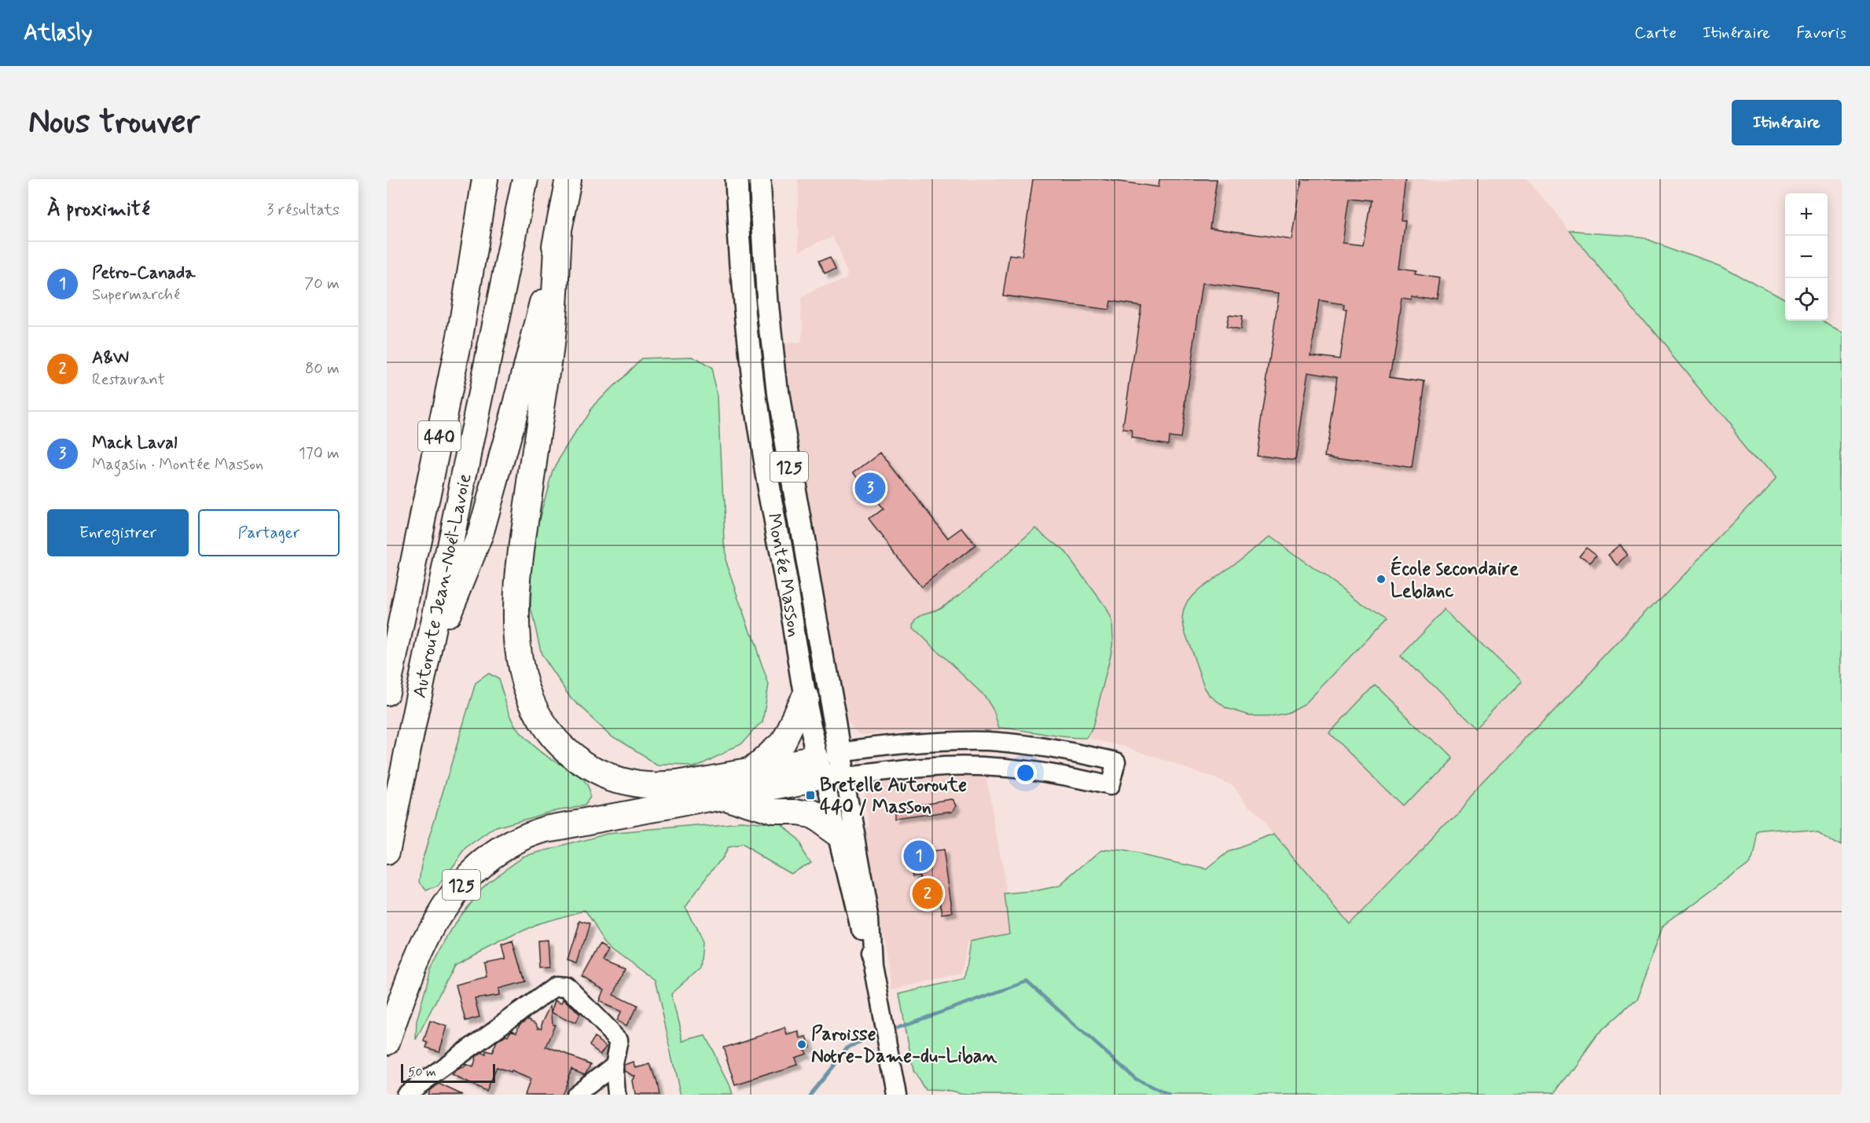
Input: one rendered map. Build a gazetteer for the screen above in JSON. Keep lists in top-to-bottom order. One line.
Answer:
{"streets":{"highway":["440","125","Autoroute Jean-Noël-Lavoie"],"main road":["Montée Masson"]},"crossings":[["125","Montée Masson"]],"places":{"other":["École secondaire Leblanc","Paroisse Notre-Dame-du-Liban"],"transit":["Bretelle Autoroute 440 / Masson"]},"scale_bar":"50 m","page":{"header":"Atlasly","nav":["Carte","Itinéraire","Favoris"],"buttons":["Itinéraire",["Enregistrer","Partager"]],"title":"Nous trouver","heading":["À proximité","3 résultats"],"map_buttons":["+","−"],"list":[{"mark":"1","name":"Petro-Canada","note":"Supermarché","value":"70 m"},{"mark":"2","name":"A&W","note":"Restaurant","value":"80 m"},{"mark":"3","name":"Mack Laval","note":"Magasin · Montée Masson","value":"170 m"}],"pins":["3","1","2"],"scale":"50 m"}}
